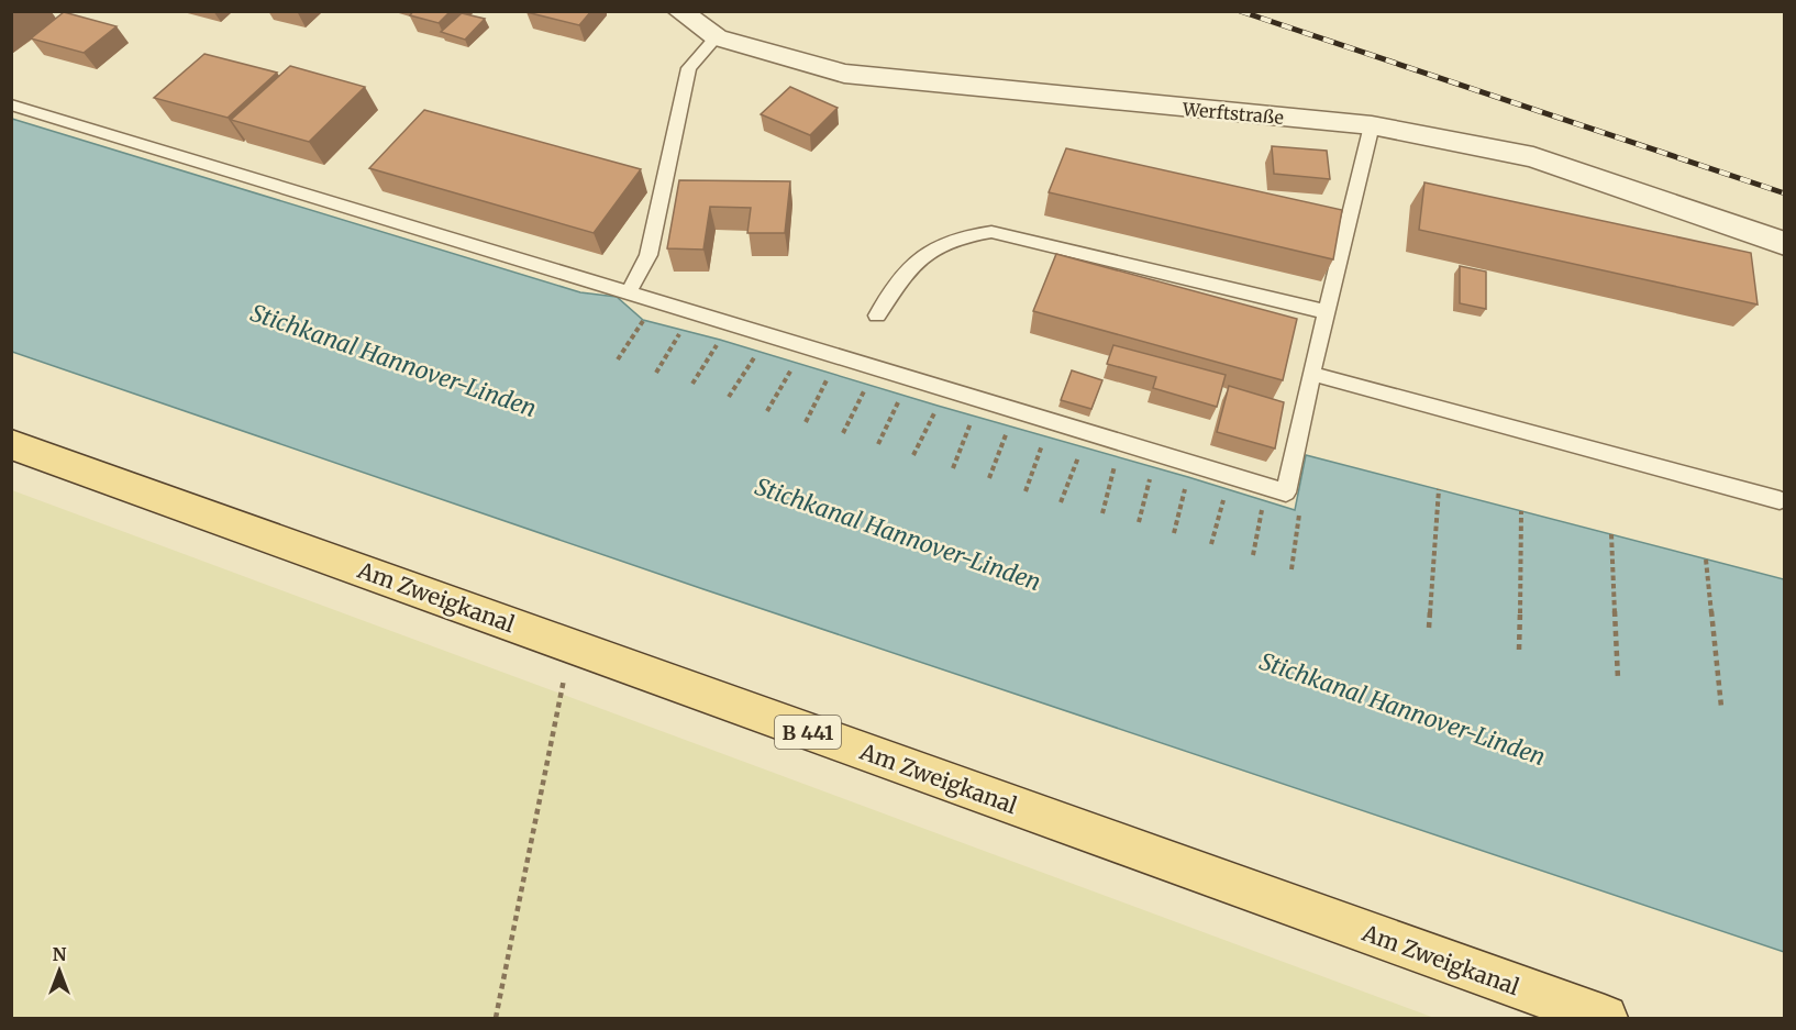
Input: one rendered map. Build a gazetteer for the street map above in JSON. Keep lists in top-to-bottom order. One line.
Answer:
{"streets":{"main road":["Am Zweigkanal","B 441"],"street":["Werftstraße"]},"water":["Stichkanal Hannover-Linden"],"north":"top"}
